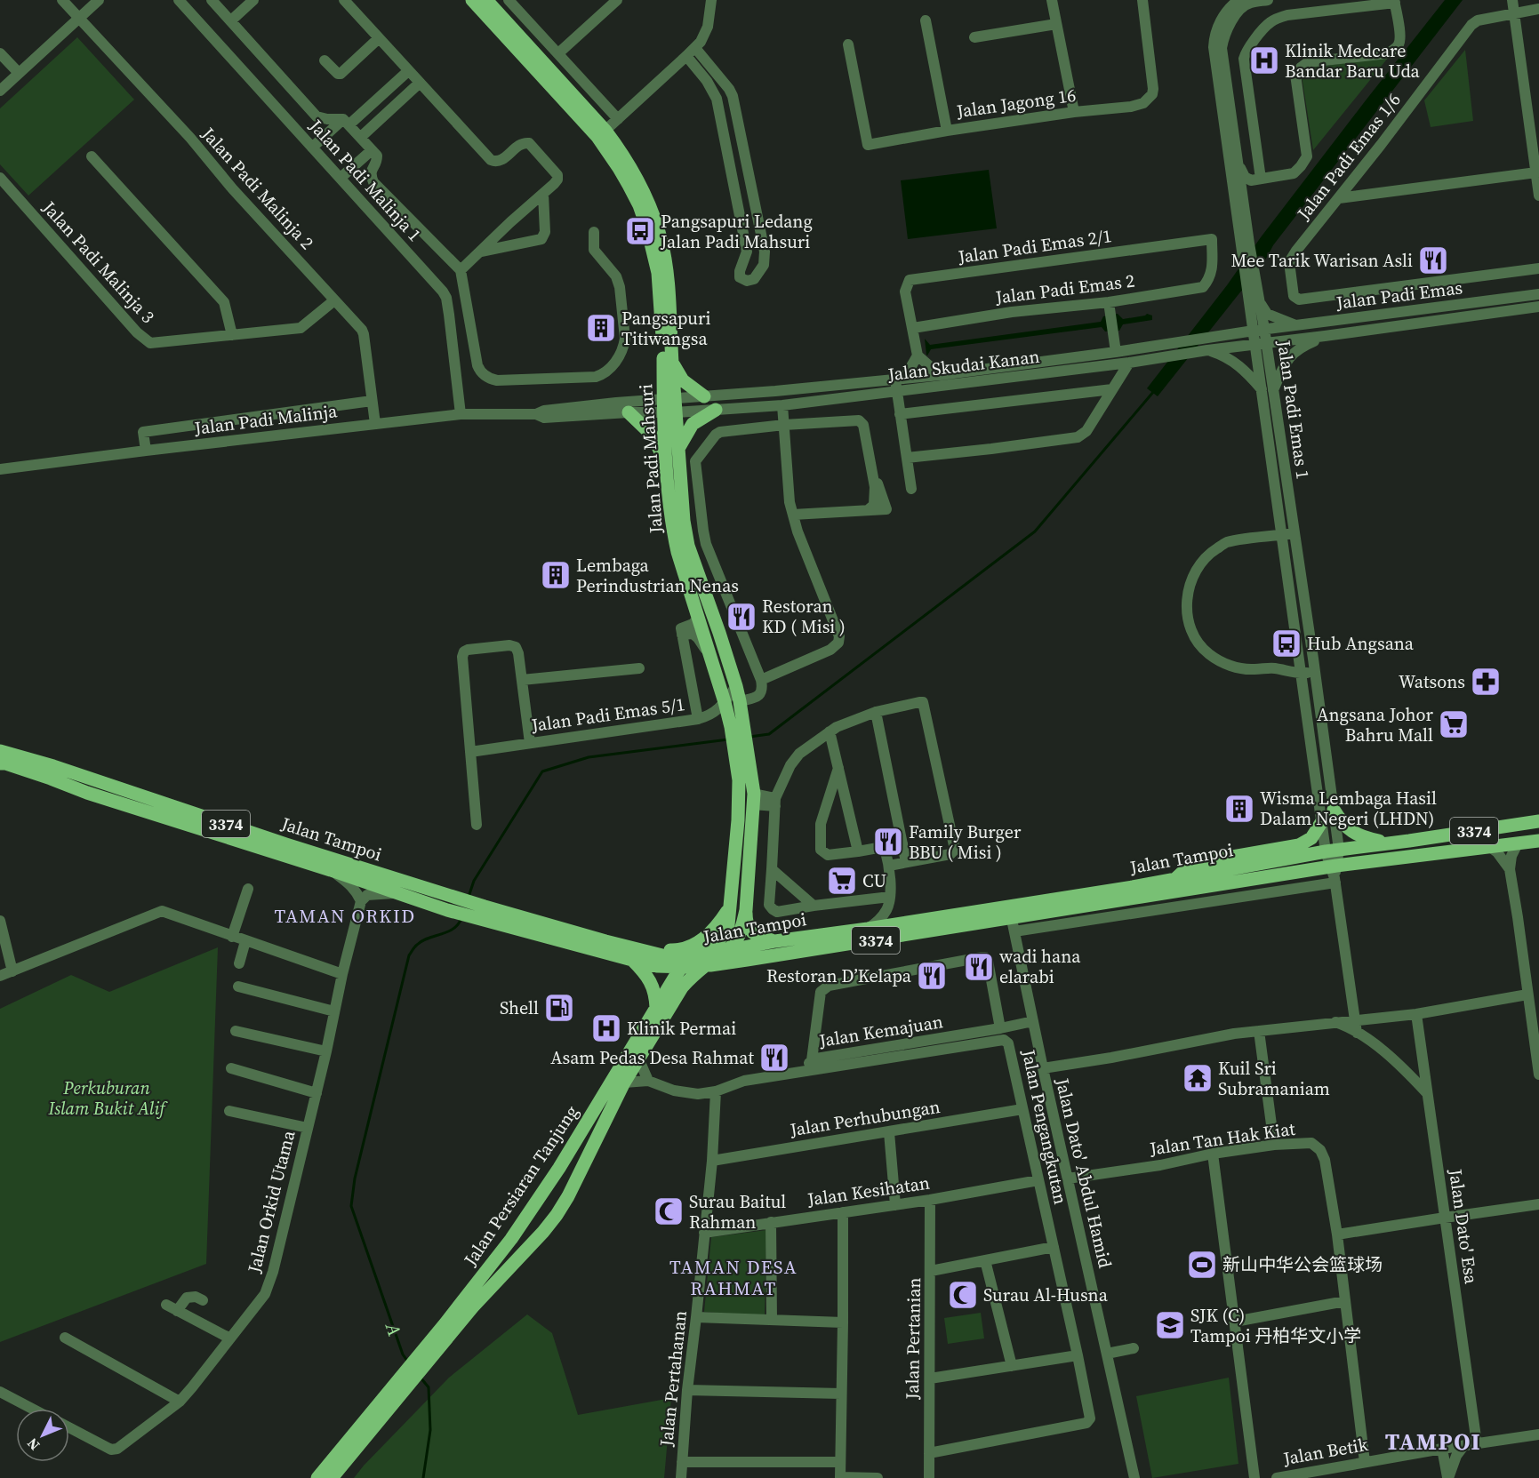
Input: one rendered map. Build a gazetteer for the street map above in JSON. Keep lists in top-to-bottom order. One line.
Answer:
{"streets":{"main road":["Jalan Padi Mahsuri","3374","Jalan Tampoi","Jalan Persiaran Tanjung"],"street":["Jalan Jagong 16","Jalan Padi Emas 1/6","Jalan Padi Malinja 1","Jalan Padi Malinja 2","Jalan Padi Emas 2/1","Jalan Padi Malinja 3","Jalan Padi Emas 2","Jalan Padi Emas","Jalan Skudai Kanan","Jalan Padi Emas 1","Jalan Padi Malinja","Jalan Padi Emas 5/1","Jalan Kemajuan","Jalan Perhubungan","Jalan Pengangkutan","Jalan Tan Hak Kiat","Jalan Dato' Abdul Hamid","Jalan Kesihatan","Jalan Orkid Utama","Jalan Dato' Esa","Jalan Pertanian","Jalan Pertahanan","Jalan Betik"]},"crossings":[["Jalan Padi Malinja 1","Jalan Padi Malinja"],["Jalan Padi Malinja 2","Jalan Padi Malinja 3"],["Jalan Padi Malinja 2","Jalan Padi Malinja"],["Jalan Padi Emas 2/1","Jalan Padi Emas 2"],["Jalan Padi Emas","Jalan Skudai Kanan"],["Jalan Padi Emas","Jalan Padi Emas 1"],["Jalan Skudai Kanan","Jalan Padi Emas 1"],["Jalan Skudai Kanan","Jalan Padi Malinja"],["Jalan Skudai Kanan","Jalan Padi Mahsuri"],["Jalan Padi Emas 1","Jalan Tampoi"],["Jalan Padi Malinja","Jalan Padi Mahsuri"],["Jalan Padi Mahsuri","Jalan Padi Emas 5/1"],["Jalan Padi Mahsuri","Jalan Tampoi"],["Jalan Padi Mahsuri","Jalan Persiaran Tanjung"],["Jalan Tampoi","Jalan Dato' Abdul Hamid"],["Jalan Tampoi","Jalan Persiaran Tanjung"],["Jalan Kemajuan","Jalan Pengangkutan"],["Jalan Kemajuan","Jalan Dato' Abdul Hamid"],["Jalan Perhubungan","Jalan Pengangkutan"],["Jalan Perhubungan","Jalan Pertahanan"],["Jalan Pengangkutan","Jalan Kesihatan"],["Jalan Pengangkutan","Jalan Pertanian"],["Jalan Tan Hak Kiat","Jalan Dato' Abdul Hamid"],["Jalan Tan Hak Kiat","Jalan Betik"],["Jalan Kesihatan","Jalan Pertanian"],["Jalan Kesihatan","Jalan Pertahanan"],["Jalan Dato' Esa","Jalan Betik"]],"districts":["TAMAN ORKID","TAMAN DESA RAHMAT","TAMPOI"],"water":["A"],"parks":["Perkuburan Islam Bukit Alif"],"places":{"hospital":["Klinik Medcare Bandar Baru Uda","Klinik Permai"],"bus stop":["Pangsapuri Ledang Jalan Padi Mahsuri","Hub Angsana"],"restaurant":["Mee Tarik Warisan Asli","Restoran KD ( Misi )","Family Burger BBU ( Misi )","wadi hana elarabi","Restoran D’Kelapa","Asam Pedas Desa Rahmat"],"building":["Pangsapuri Titiwangsa","Lembaga Perindustrian Nenas","Wisma Lembaga Hasil Dalam Negeri (LHDN)"],"pharmacy":["Watsons"],"supermarket":["Angsana Johor Bahru Mall","CU"],"fuel station":["Shell"],"temple":["Kuil Sri Subramaniam"],"mosque":["Surau Baitul Rahman","Surau Al-Husna"],"sports":["新山中华公会篮球场"],"school or university":["SJK (C) Tampoi 丹柏华文小学"]},"north":"bottom left"}
